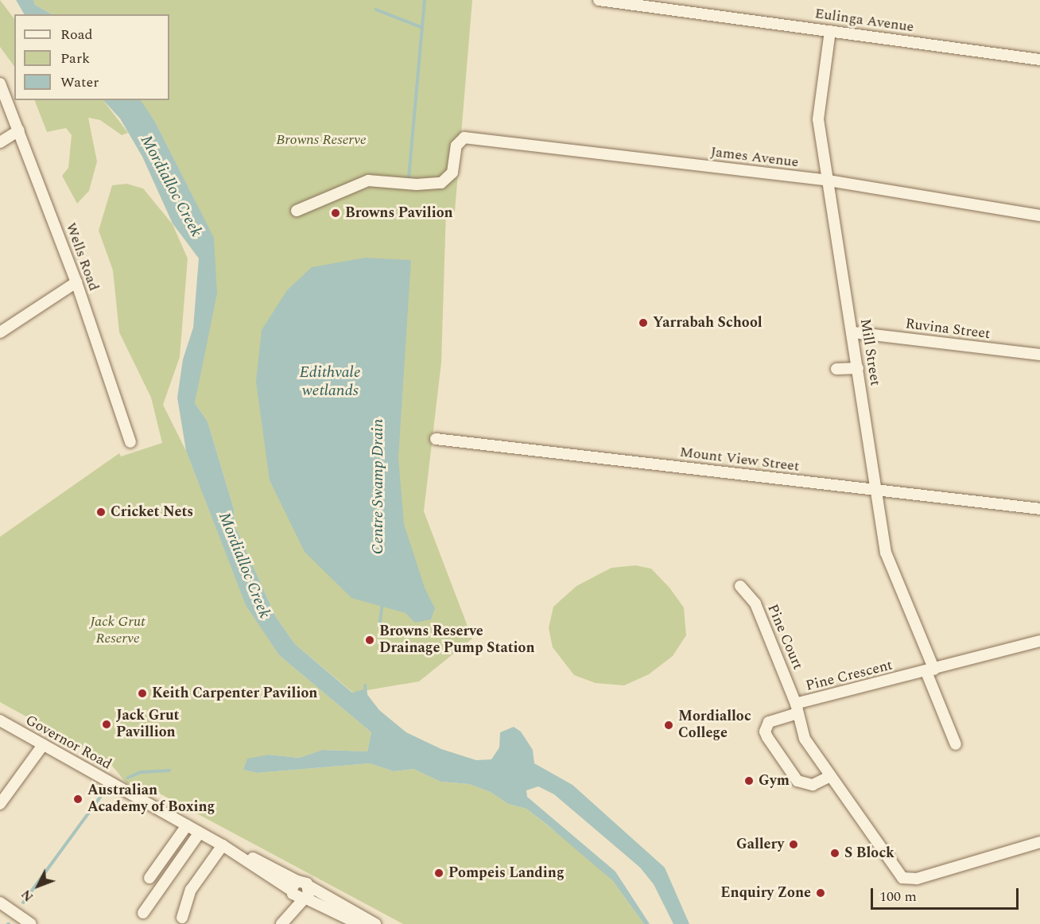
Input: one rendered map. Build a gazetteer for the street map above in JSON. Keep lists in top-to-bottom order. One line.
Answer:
{"streets":{"street":["Eulinga Avenue","James Avenue","Wells Road","Ruvina Street","Mill Street","Mount View Street","Pine Court","Pine Crescent","Governor Road"]},"crossings":[["Eulinga Avenue","Mill Street"],["James Avenue","Mill Street"],["Ruvina Street","Mill Street"],["Mill Street","Mount View Street"],["Mill Street","Pine Crescent"],["Pine Court","Pine Crescent"]],"water":["Mordialloc Creek","Edithvale wetlands","Centre Swamp Drain"],"parks":["Browns Reserve","Jack Grut Reserve"],"places":["Browns Pavilion","Yarrabah School","Cricket Nets","Browns Reserve Drainage Pump Station","Keith Carpenter Pavilion","Jack Grut Pavillion","Mordialloc College","Gym","Australian Academy of Boxing","Gallery","S Block","Pompeis Landing","Enquiry Zone"],"legend":["Road","Park","Water"],"scale_bar":"100 m","north":"bottom left"}
